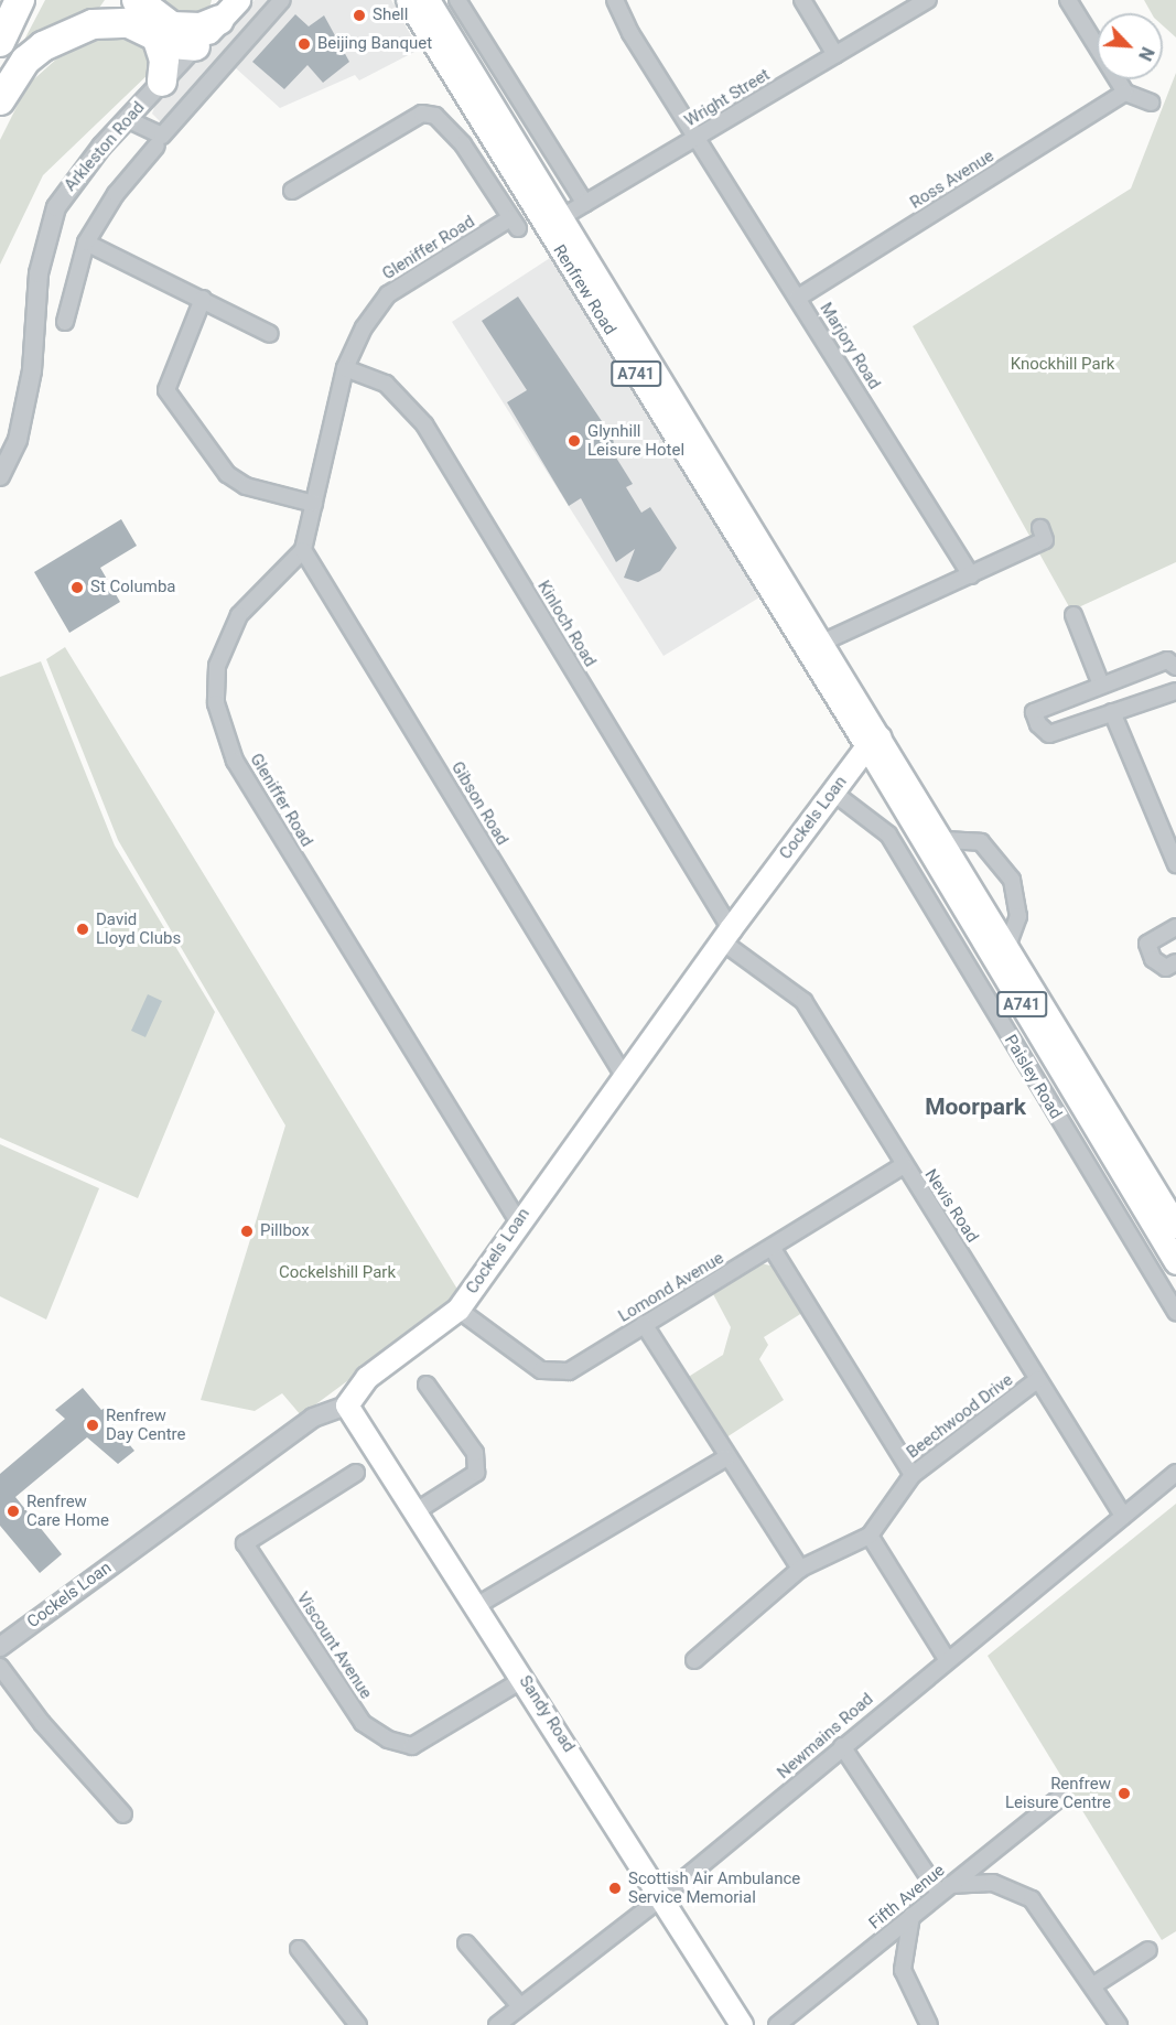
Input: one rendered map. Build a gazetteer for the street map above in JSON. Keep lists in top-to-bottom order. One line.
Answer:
{"streets":{"main road":["Arkleston Road","Renfrew Road","A741","Cockels Loan","Paisley Road","Sandy Road"],"street":["Wright Street","Ross Avenue","Gleniffer Road","Marjory Road","Kinloch Road","Gibson Road","Nevis Road","Lomond Avenue","Beechwood Drive","Viscount Avenue","Newmains Road","Fifth Avenue"]},"crossings":[["Wright Street","Renfrew Road"],["Wright Street","Marjory Road"],["Ross Avenue","Marjory Road"],["Gleniffer Road","Kinloch Road"],["Gleniffer Road","Gibson Road"],["Gleniffer Road","Cockels Loan"],["Renfrew Road","Cockels Loan"],["Renfrew Road","Paisley Road"],["Kinloch Road","Cockels Loan"],["Kinloch Road","Nevis Road"],["Gibson Road","Cockels Loan"],["Cockels Loan","Paisley Road"],["Cockels Loan","Nevis Road"],["Cockels Loan","Lomond Avenue"],["Cockels Loan","Sandy Road"],["Nevis Road","Lomond Avenue"],["Nevis Road","Beechwood Drive"],["Nevis Road","Newmains Road"],["Viscount Avenue","Sandy Road"],["Sandy Road","Newmains Road"]],"districts":["Moorpark"],"parks":["Knockhill Park","Cockelshill Park"],"places":["Shell","Beijing Banquet","Glynhill Leisure Hotel","St Columba","David Lloyd Clubs","Pillbox","Renfrew Day Centre","Renfrew Care Home","Renfrew Leisure Centre","Scottish Air Ambulance Service Memorial"],"north":"bottom right"}
